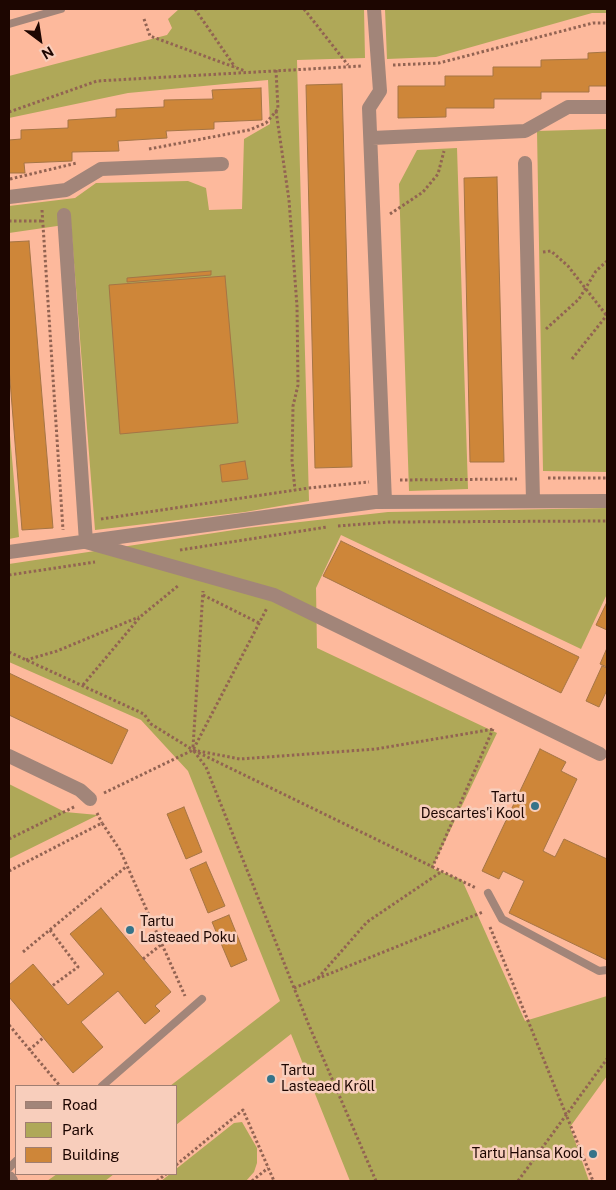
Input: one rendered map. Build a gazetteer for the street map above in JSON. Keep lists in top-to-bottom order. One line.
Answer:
{"places":["Tartu Descartes'i Kool","Tartu Lasteaed Poku","Tartu Lasteaed Krõll","Tartu Hansa Kool"],"legend":["Road","Park","Building"],"north":"bottom right"}
